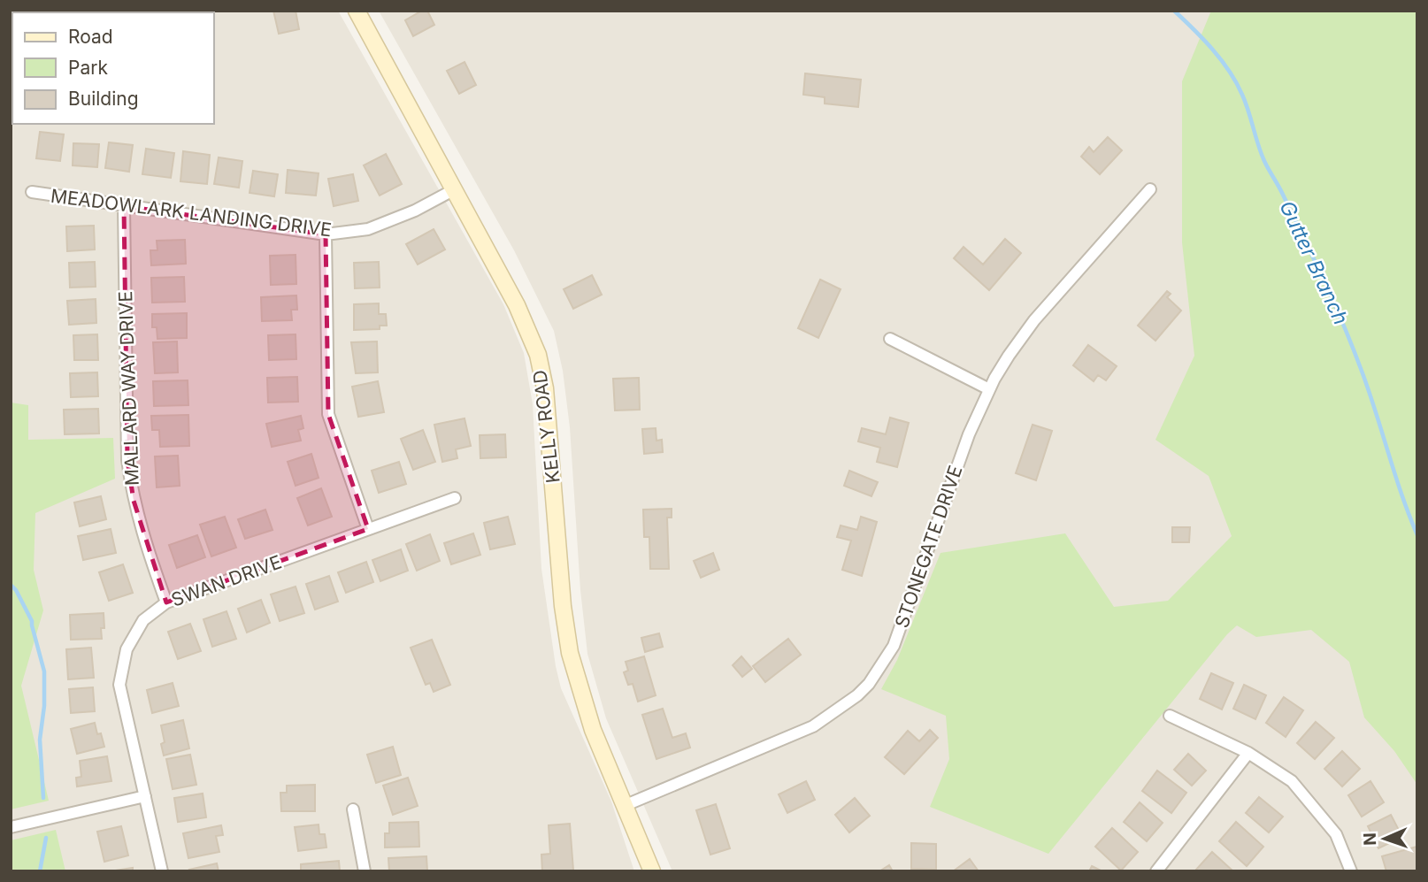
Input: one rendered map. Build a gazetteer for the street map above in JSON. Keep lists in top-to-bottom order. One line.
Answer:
{"streets":{"street":["MEADOWLARK LANDING DRIVE","MALLARD WAY DRIVE","KELLY ROAD","STONEGATE DRIVE","SWAN DRIVE"]},"crossings":[["MEADOWLARK LANDING DRIVE","MALLARD WAY DRIVE"],["MEADOWLARK LANDING DRIVE","KELLY ROAD"],["MALLARD WAY DRIVE","SWAN DRIVE"],["KELLY ROAD","STONEGATE DRIVE"]],"water":["Gutter Branch"],"legend":["Road","Park","Building"],"north":"left"}
